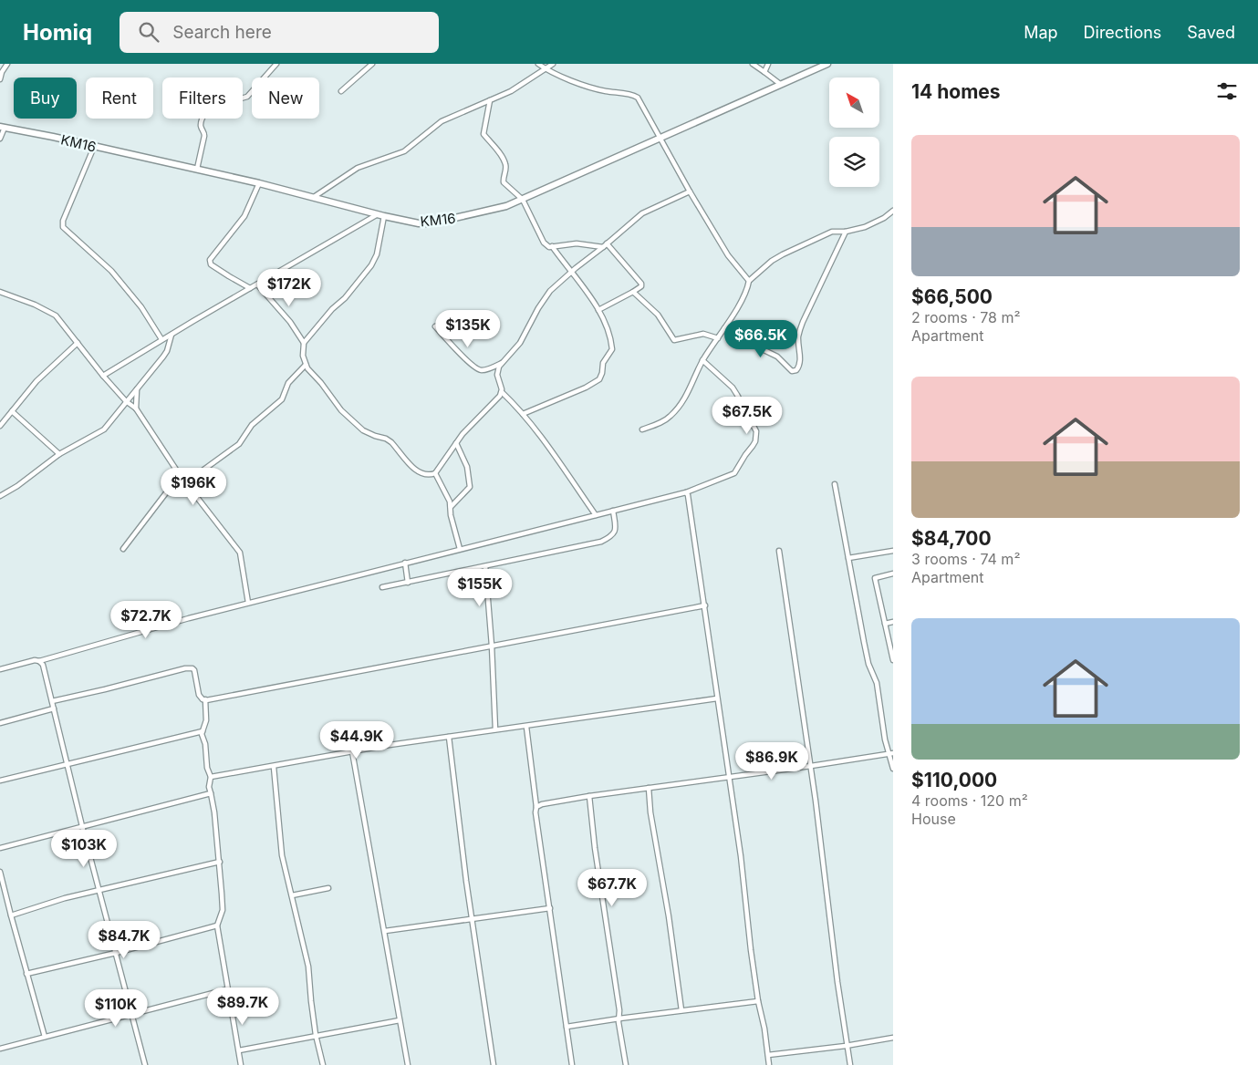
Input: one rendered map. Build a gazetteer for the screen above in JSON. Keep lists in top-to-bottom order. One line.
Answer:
{"streets":{"street":["KM16"]},"north":"top left","page":{"header":"Homiq","search":"Search here","nav":["Map","Directions","Saved"],"heading":"14 homes","chip":["Buy","Rent","Filters","New"],"list":[{"name":"$66,500","note":"2 rooms · 78 m² · Apartment"},{"name":"$84,700","note":"3 rooms · 74 m² · Apartment"},{"name":"$110,000","note":"4 rooms · 120 m² · House"}],"price":["$172K","$135K","$66.5K","$67.5K","$196K","$155K","$72.7K","$44.9K","$86.9K","$103K","$67.7K","$84.7K","$89.7K","$110K"]}}
